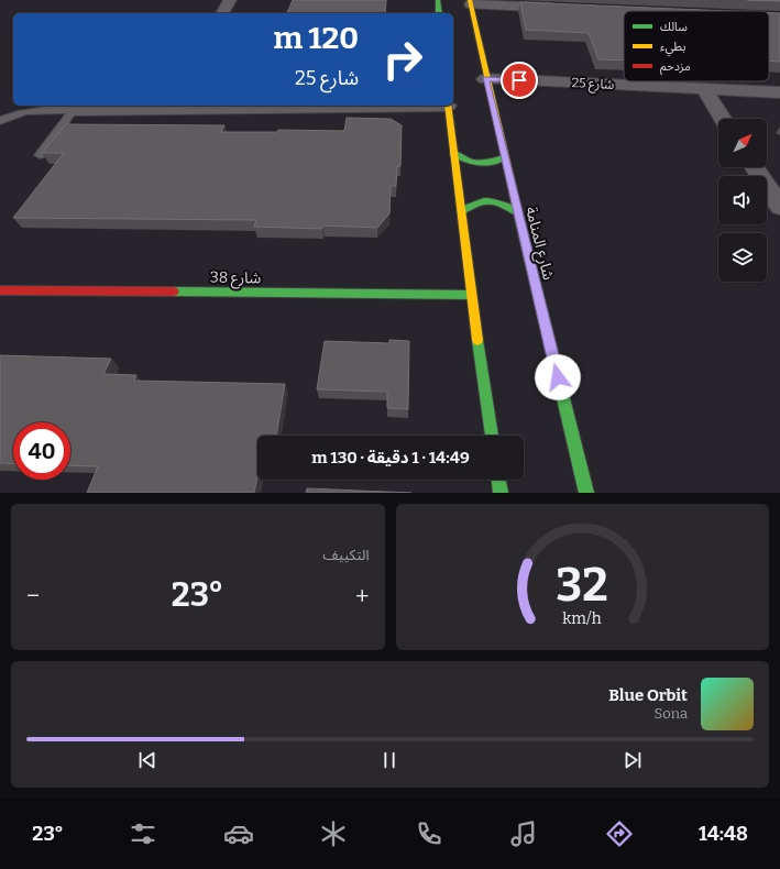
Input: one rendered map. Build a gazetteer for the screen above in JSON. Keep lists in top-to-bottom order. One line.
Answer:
{"streets":{"street":["شارع 25","شارع المنامة","شارع 38"]},"crossings":[["شارع 25","شارع المنامة"]],"legend":["سالك","بطيء","مزدحم"],"north":"top right","page":{"turn":["120 m","شارع 25"],"limit":"40","trip":"14:49 · 1 دقيقة · 130 m","tile":"التكييف","heat":["−","23°","+"],"song":["Blue Orbit","Sona"],"tabs":["14:48","23°"],"gauge":["32","km/h"]}}
